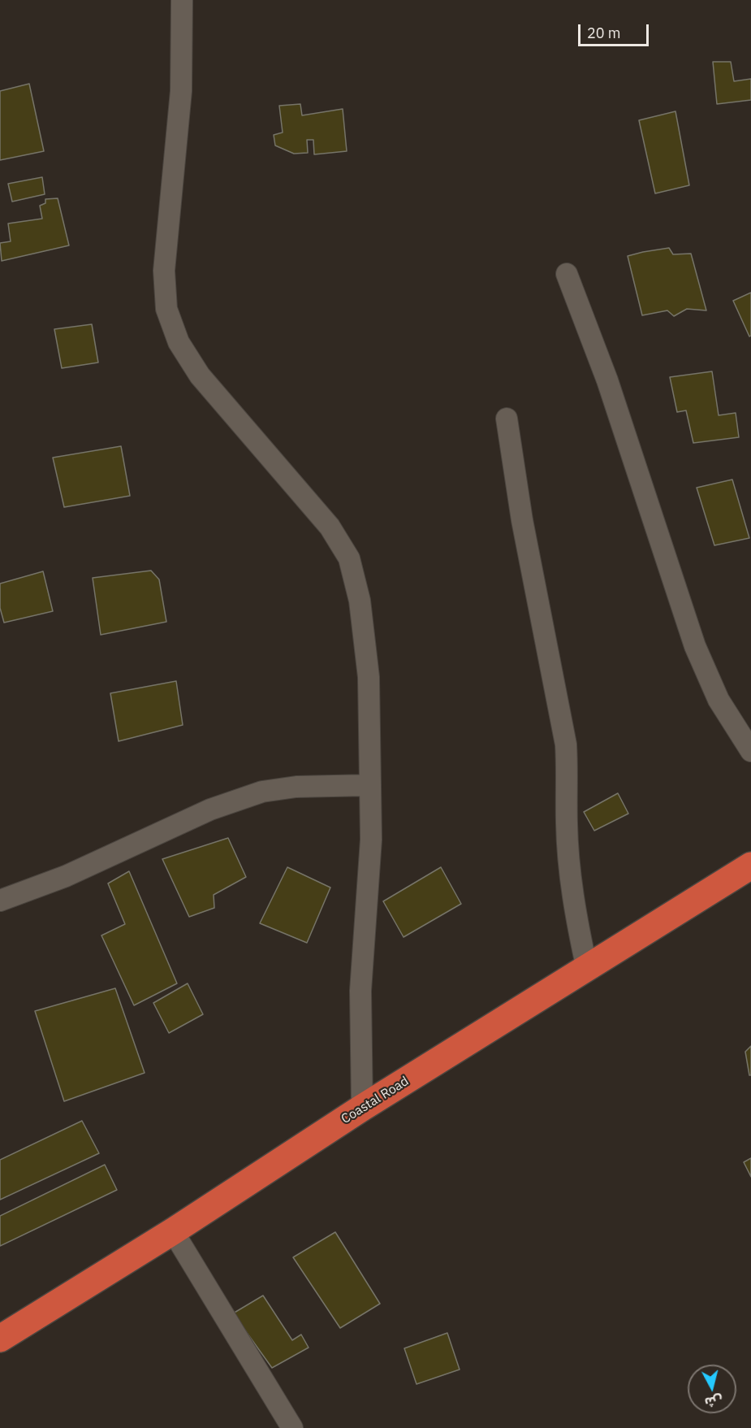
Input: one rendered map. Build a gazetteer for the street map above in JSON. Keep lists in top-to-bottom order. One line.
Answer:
{"streets":{"highway":["Coastal Road"]},"scale_bar":"20 m","north":"bottom"}
